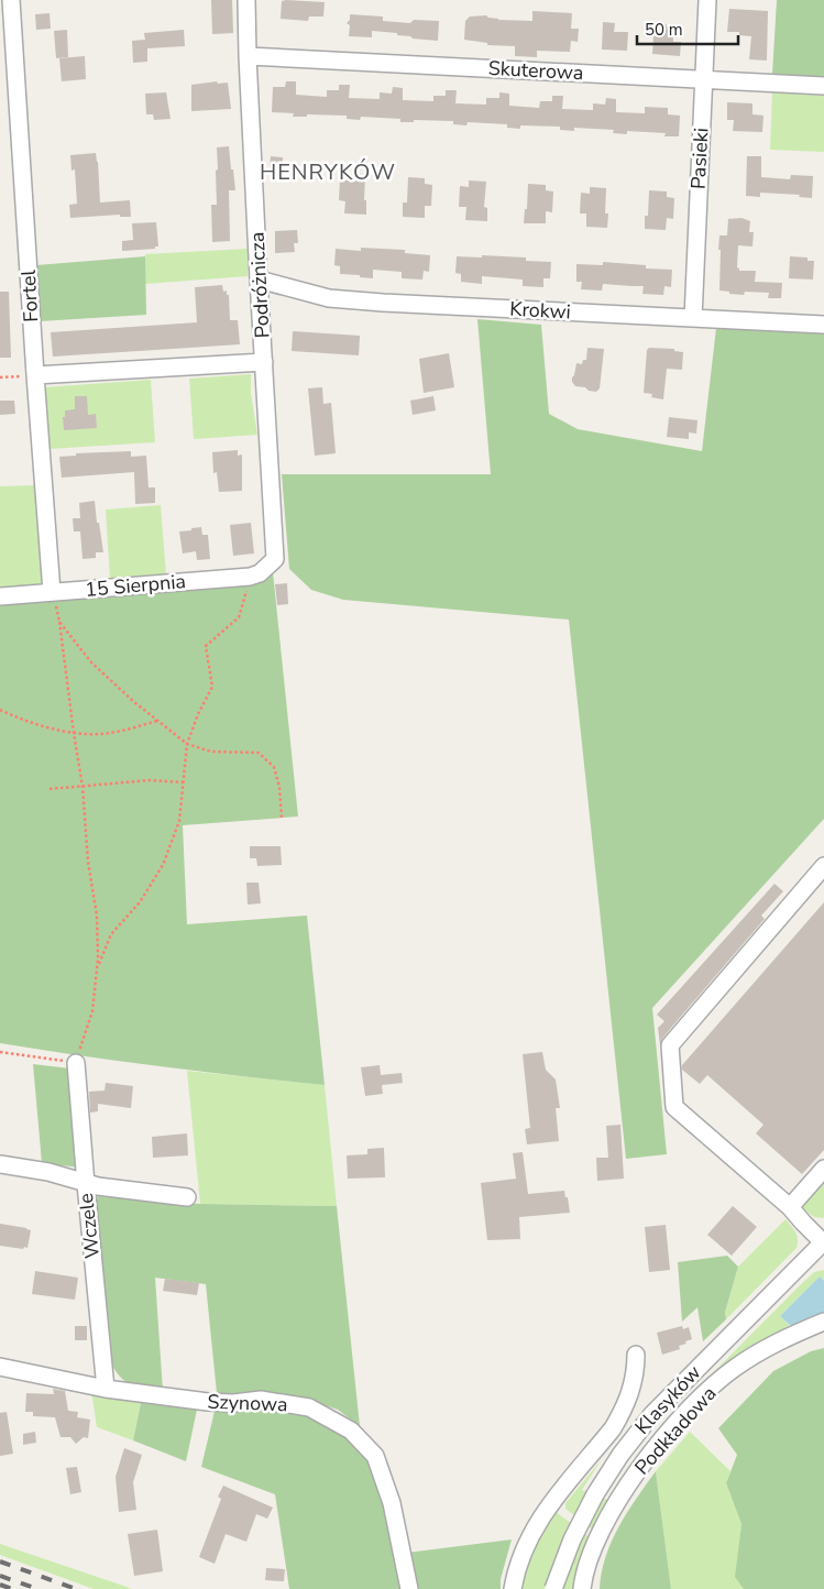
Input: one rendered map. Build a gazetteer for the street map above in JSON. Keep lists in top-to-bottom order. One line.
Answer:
{"streets":{"street":["Skuterowa","Pasieki","Podróżnicza","Fortel","Krokwi","15 Sierpnia","Wczele","Klasyków","Szynowa","Podkładowa"]},"crossings":[["Skuterowa","Pasieki"],["Skuterowa","Podróżnicza"],["Pasieki","Krokwi"],["Podróżnicza","Krokwi"],["Podróżnicza","15 Sierpnia"],["Fortel","15 Sierpnia"],["Wczele","Szynowa"]],"districts":["HENRYKÓW"],"scale_bar":"50 m"}
